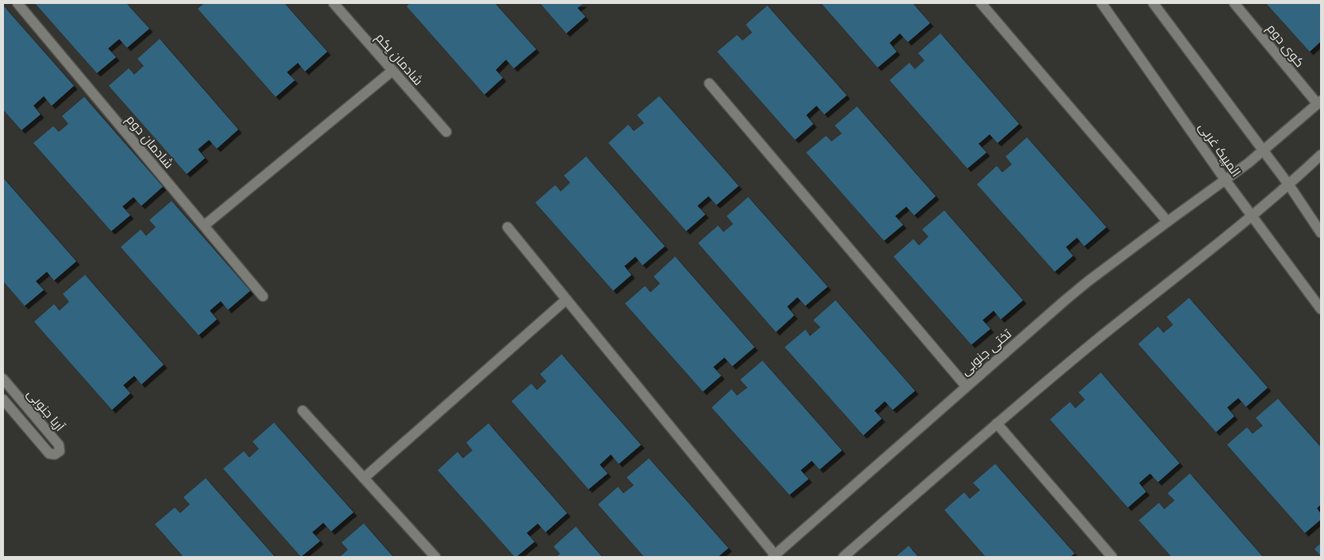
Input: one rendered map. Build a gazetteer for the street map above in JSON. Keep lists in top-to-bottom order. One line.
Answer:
{"streets":{"street":["کوی دوم","شادمان یکم","شادمان دوم","المپیک غربی","تختی جنوبی","آریا جنوبی"]},"crossings":[["کوی دوم","تختی جنوبی"],["المپیک غربی","تختی جنوبی"]]}
